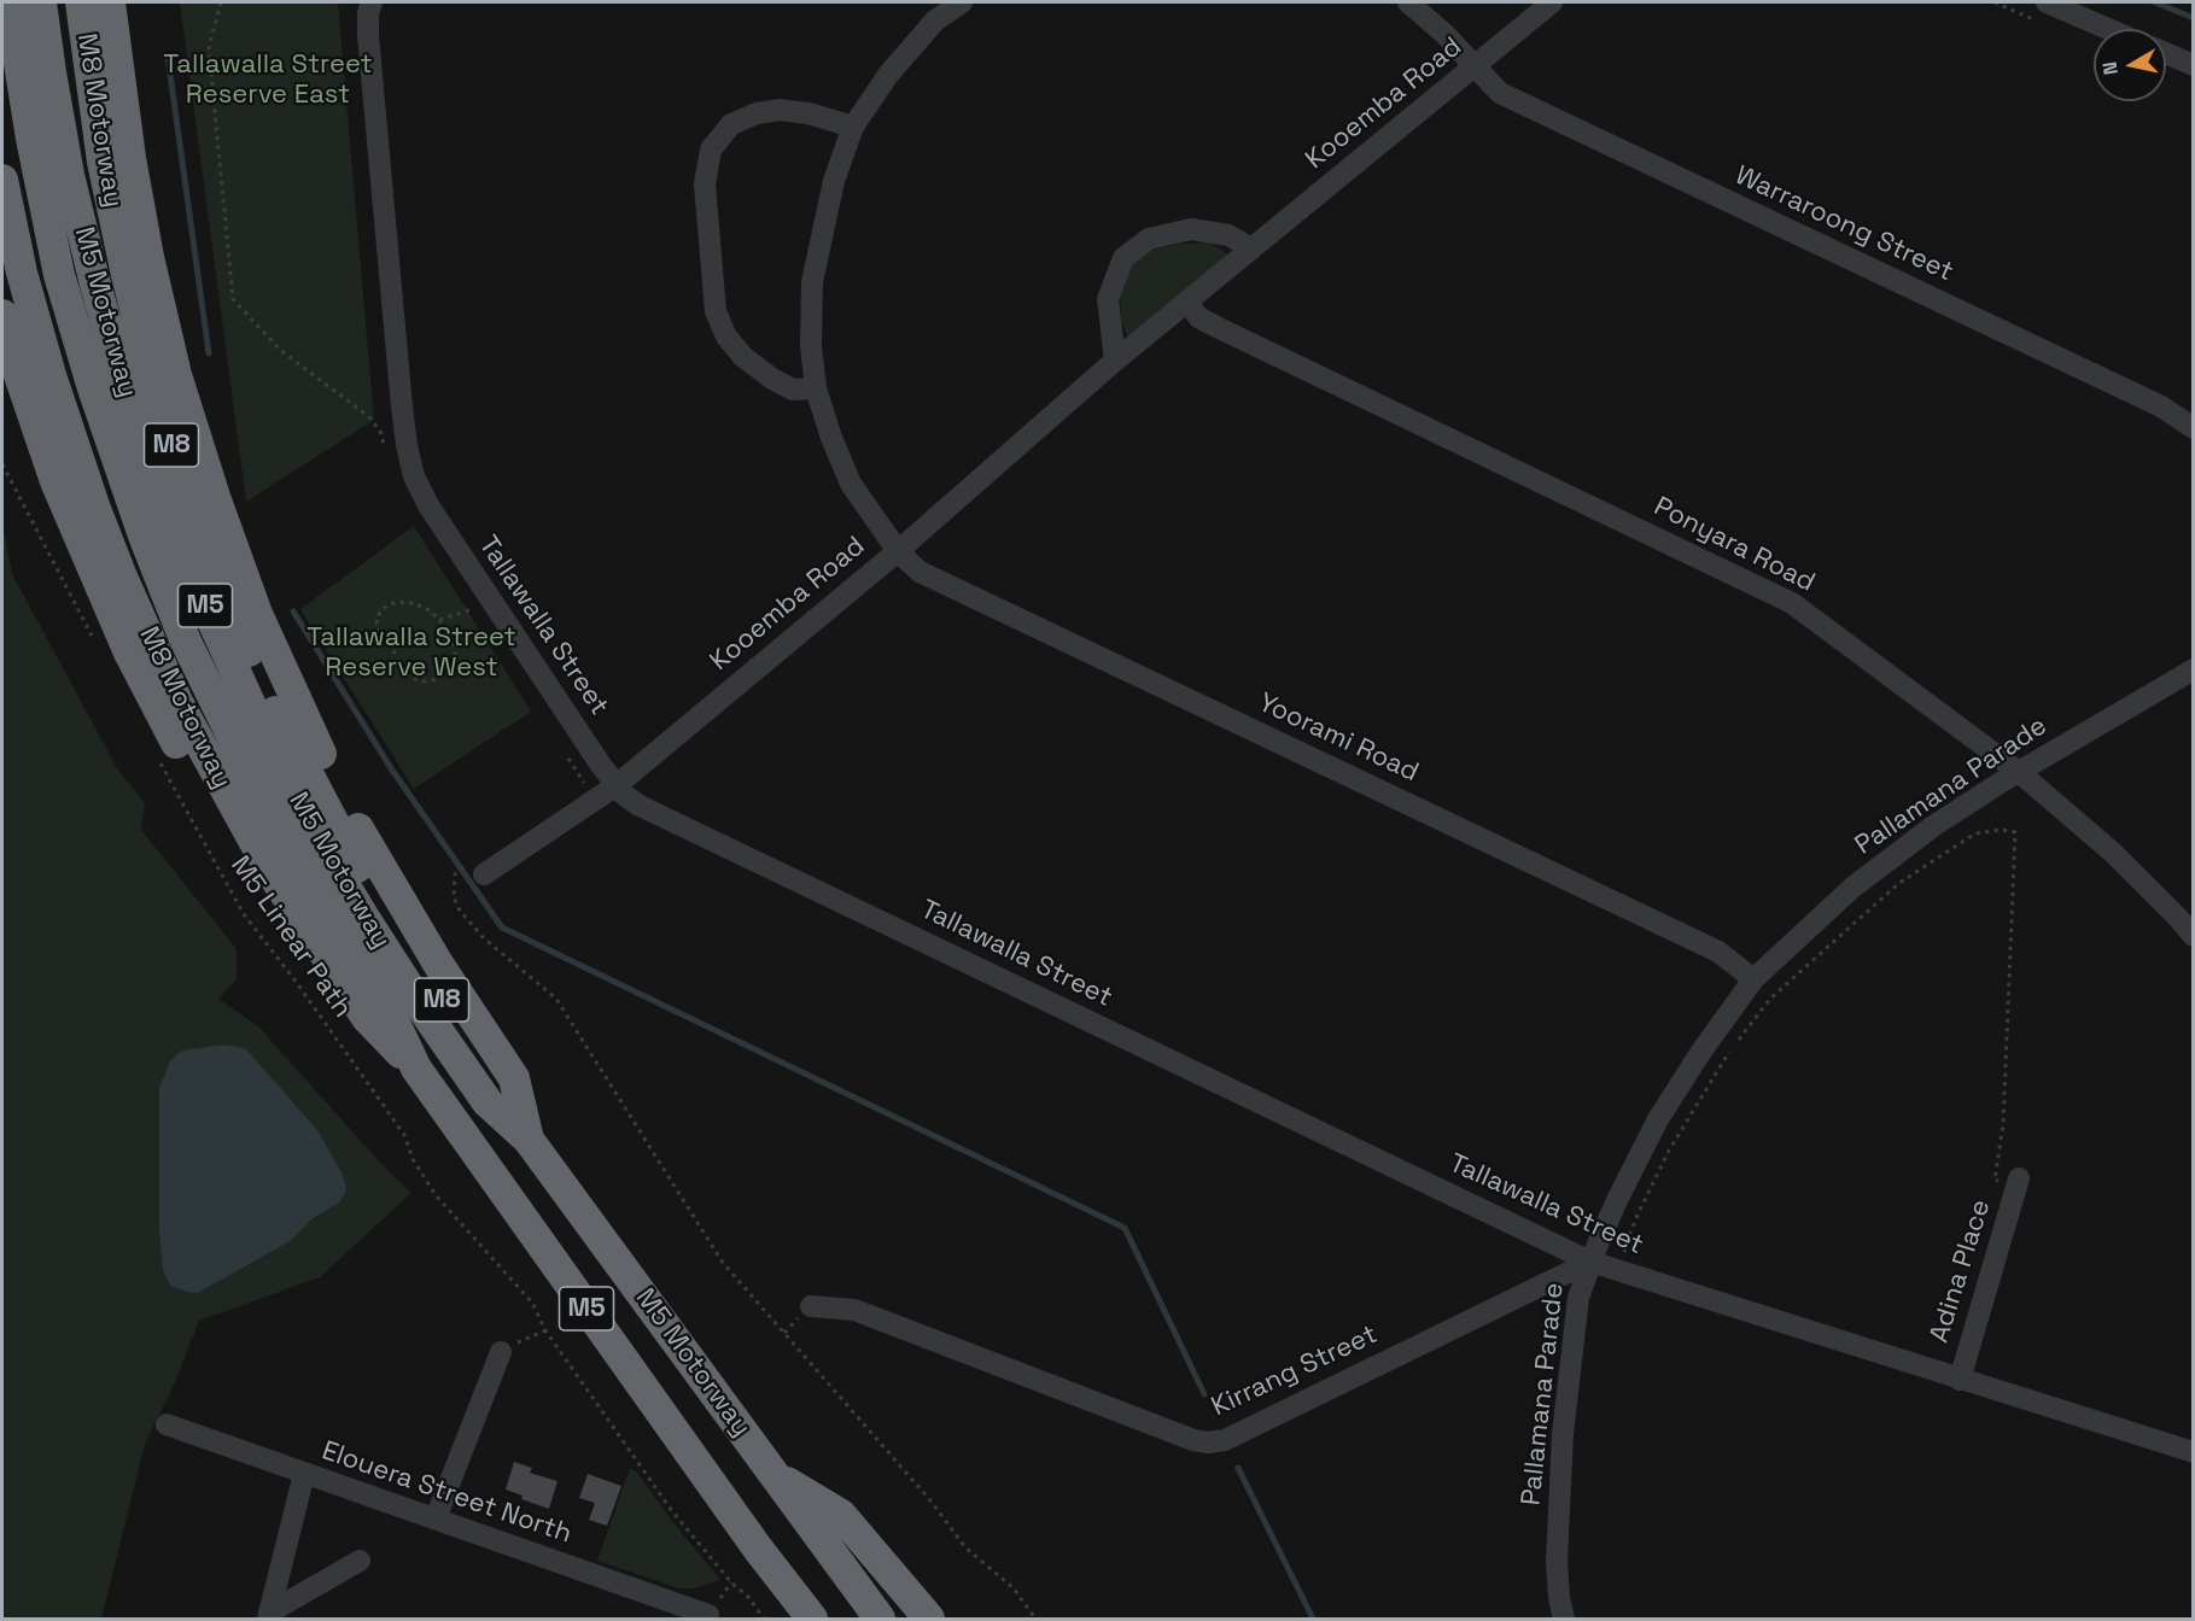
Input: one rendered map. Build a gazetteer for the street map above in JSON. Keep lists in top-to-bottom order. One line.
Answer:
{"streets":{"highway":["M8 Motorway","M5 Motorway","M8","M5"],"street":["Kooemba Road","Warraroong Street","Ponyara Road","Tallawalla Street","Yoorami Road","Pallamana Parade","Adina Place","Kirrang Street","Elouera Street North"],"path":["M5 Linear Path"]},"crossings":[["Kooemba Road","Warraroong Street"],["Kooemba Road","Ponyara Road"],["Kooemba Road","Tallawalla Street"],["Kooemba Road","Yoorami Road"],["M8 Motorway","M5 Motorway"],["Ponyara Road","Pallamana Parade"],["Tallawalla Street","Pallamana Parade"],["Tallawalla Street","Adina Place"],["Tallawalla Street","Kirrang Street"],["Yoorami Road","Pallamana Parade"],["Pallamana Parade","Kirrang Street"]],"parks":["Tallawalla Street Reserve East","Tallawalla Street Reserve West"],"north":"left"}
